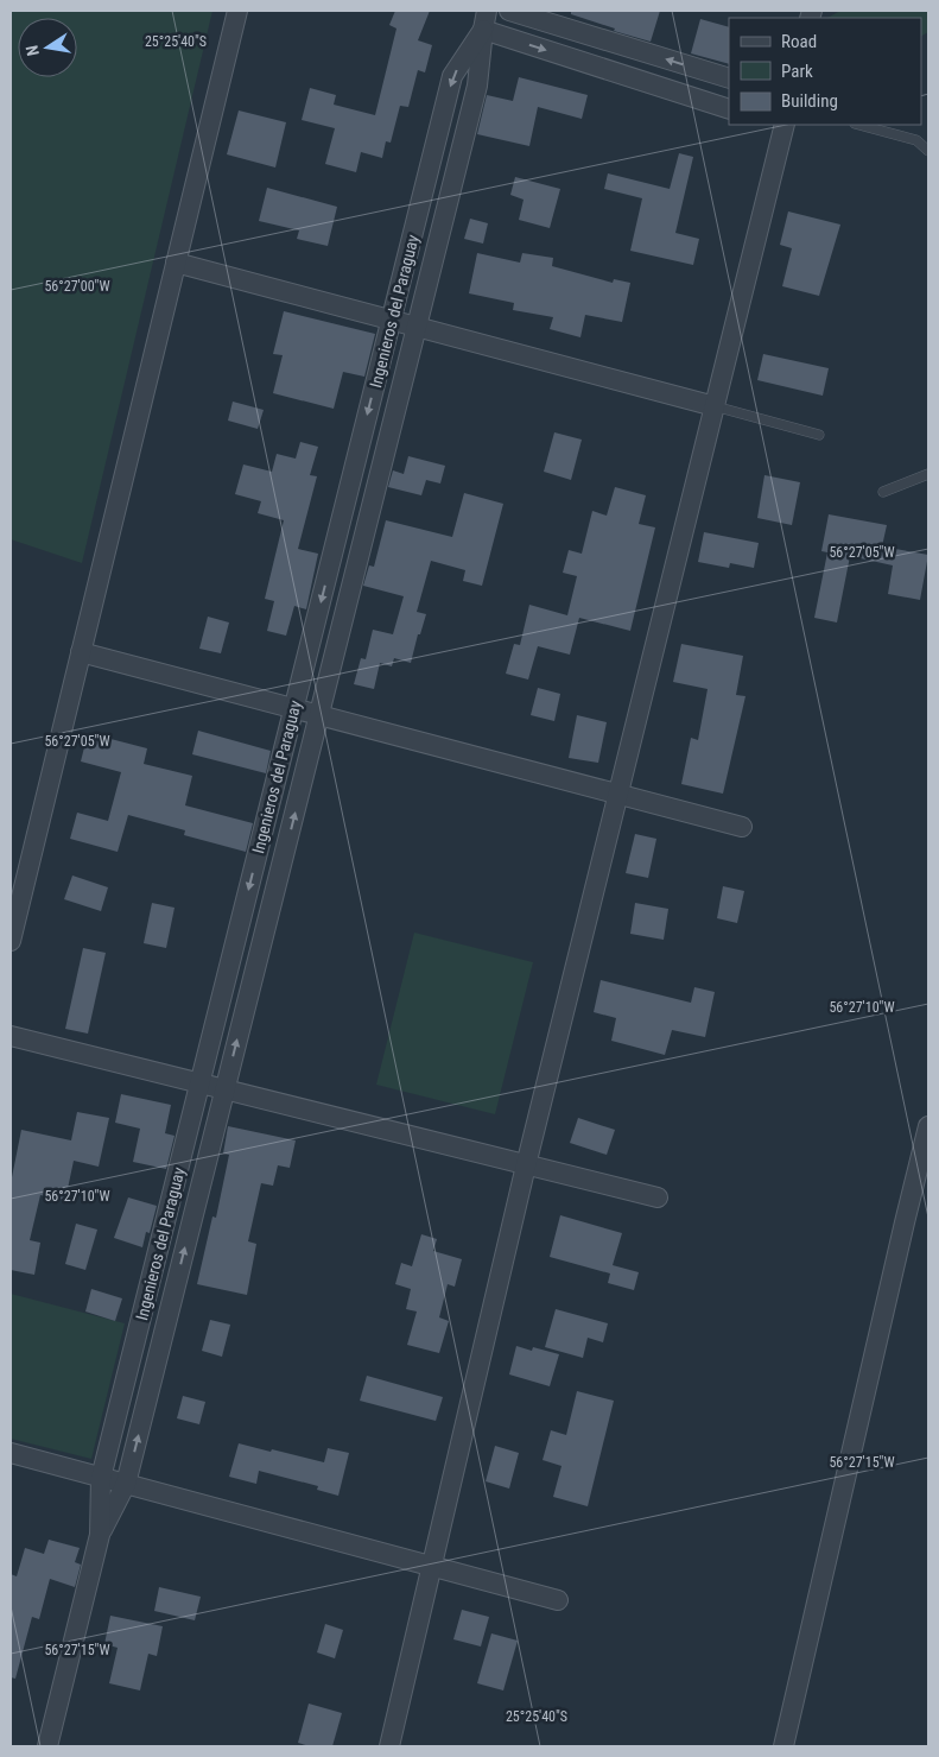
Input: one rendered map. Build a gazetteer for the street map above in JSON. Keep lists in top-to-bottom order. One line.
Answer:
{"streets":{"street":["Ingenieros del Paraguay"]},"legend":["Road","Park","Building"],"north":"left","coordinates":["25°25'40\"S","56°27'00\"W","56°27'05\"W","56°27'10\"W","56°27'15\"W"]}
